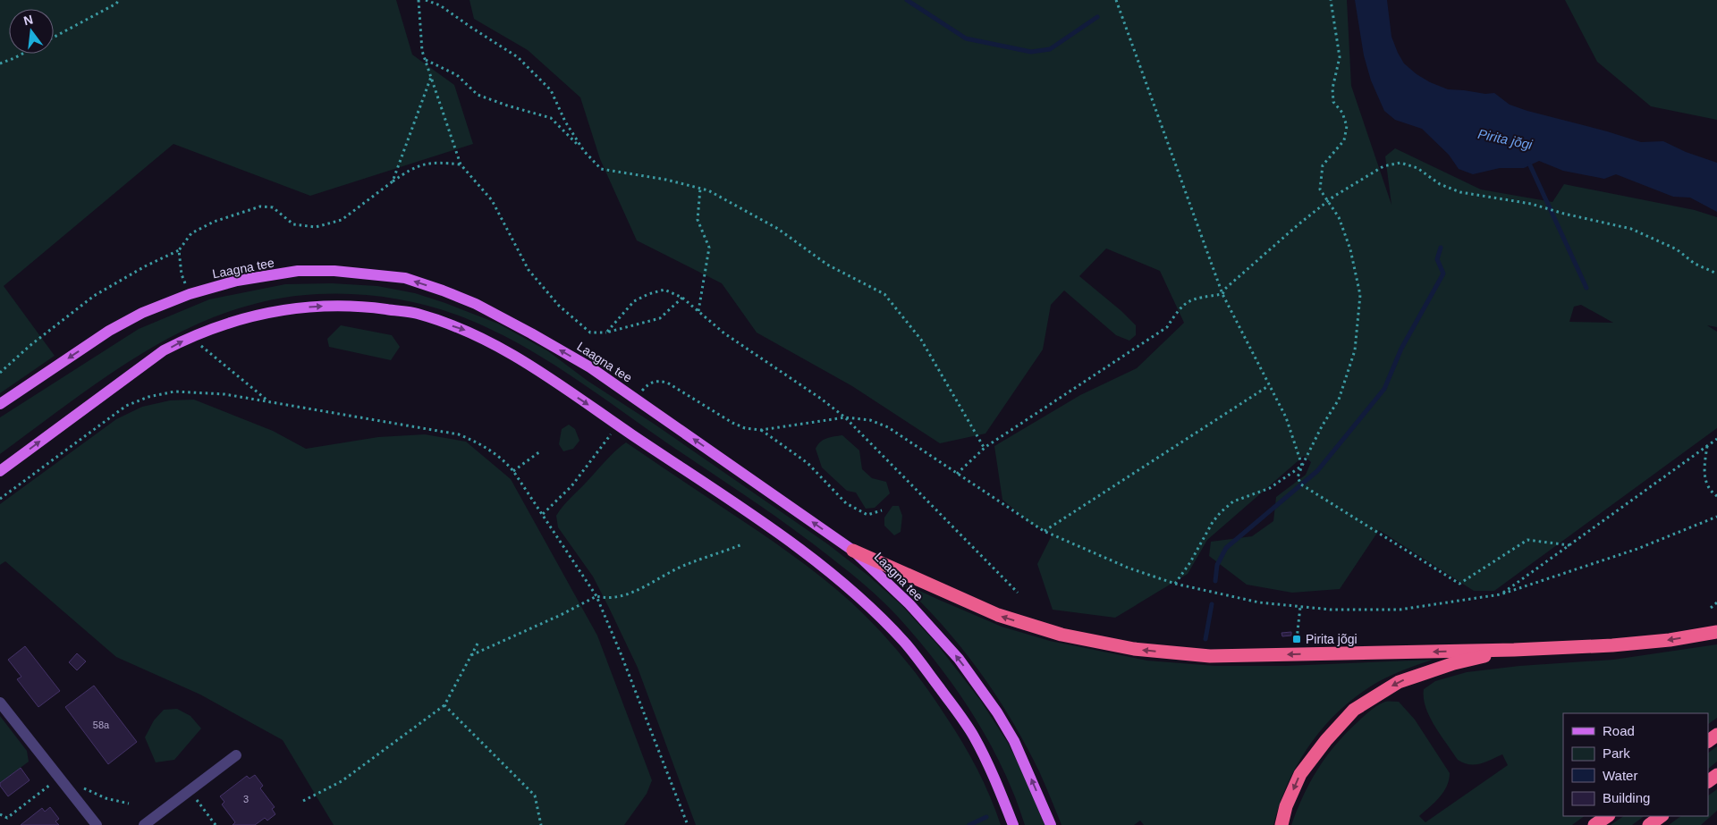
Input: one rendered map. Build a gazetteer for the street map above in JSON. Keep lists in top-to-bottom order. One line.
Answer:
{"streets":{"main road":["Laagna tee"]},"water":["Pirita jõgi"],"places":{"transit":["Pirita jõgi"]},"house_numbers":["58a","3"],"legend":["Road","Park","Water","Building"],"north":"top"}
